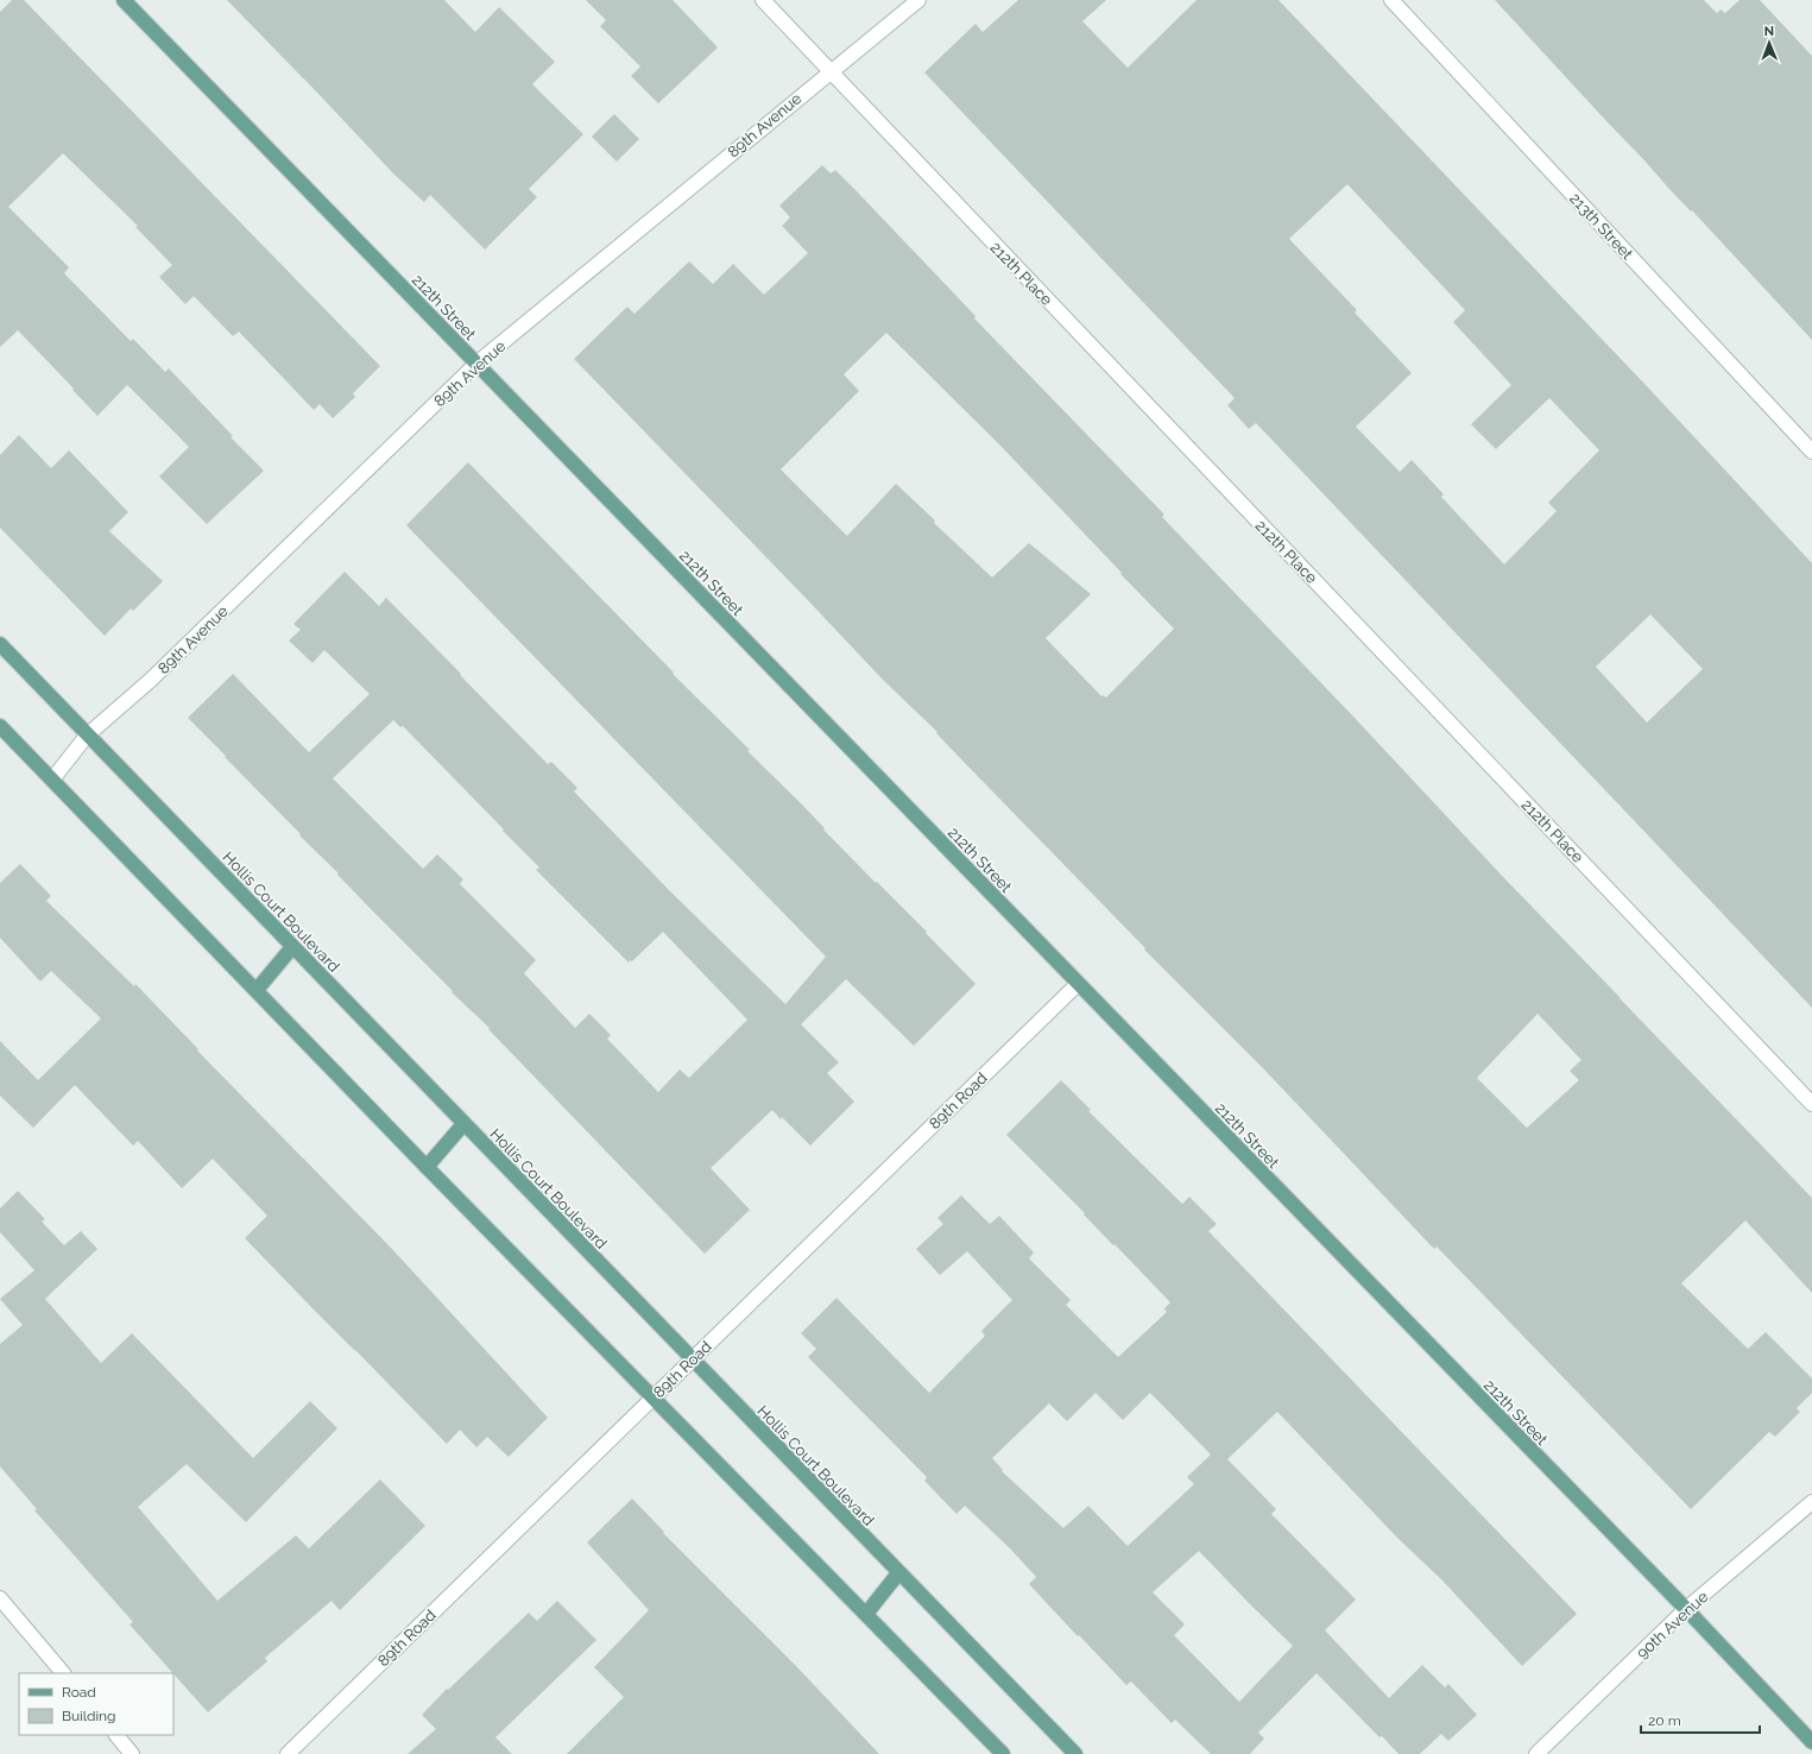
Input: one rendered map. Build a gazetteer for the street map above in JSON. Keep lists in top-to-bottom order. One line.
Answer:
{"streets":{"main road":["212th Street","Hollis Court Boulevard"],"street":["89th Avenue","213th Street","212th Place","89th Road","90th Avenue"]},"crossings":[["89th Avenue","212th Place"],["89th Avenue","212th Street"],["89th Avenue","Hollis Court Boulevard"],["212th Street","89th Road"],["212th Street","90th Avenue"],["Hollis Court Boulevard","89th Road"]],"legend":["Road","Building"],"scale_bar":"20 m","north":"top"}
